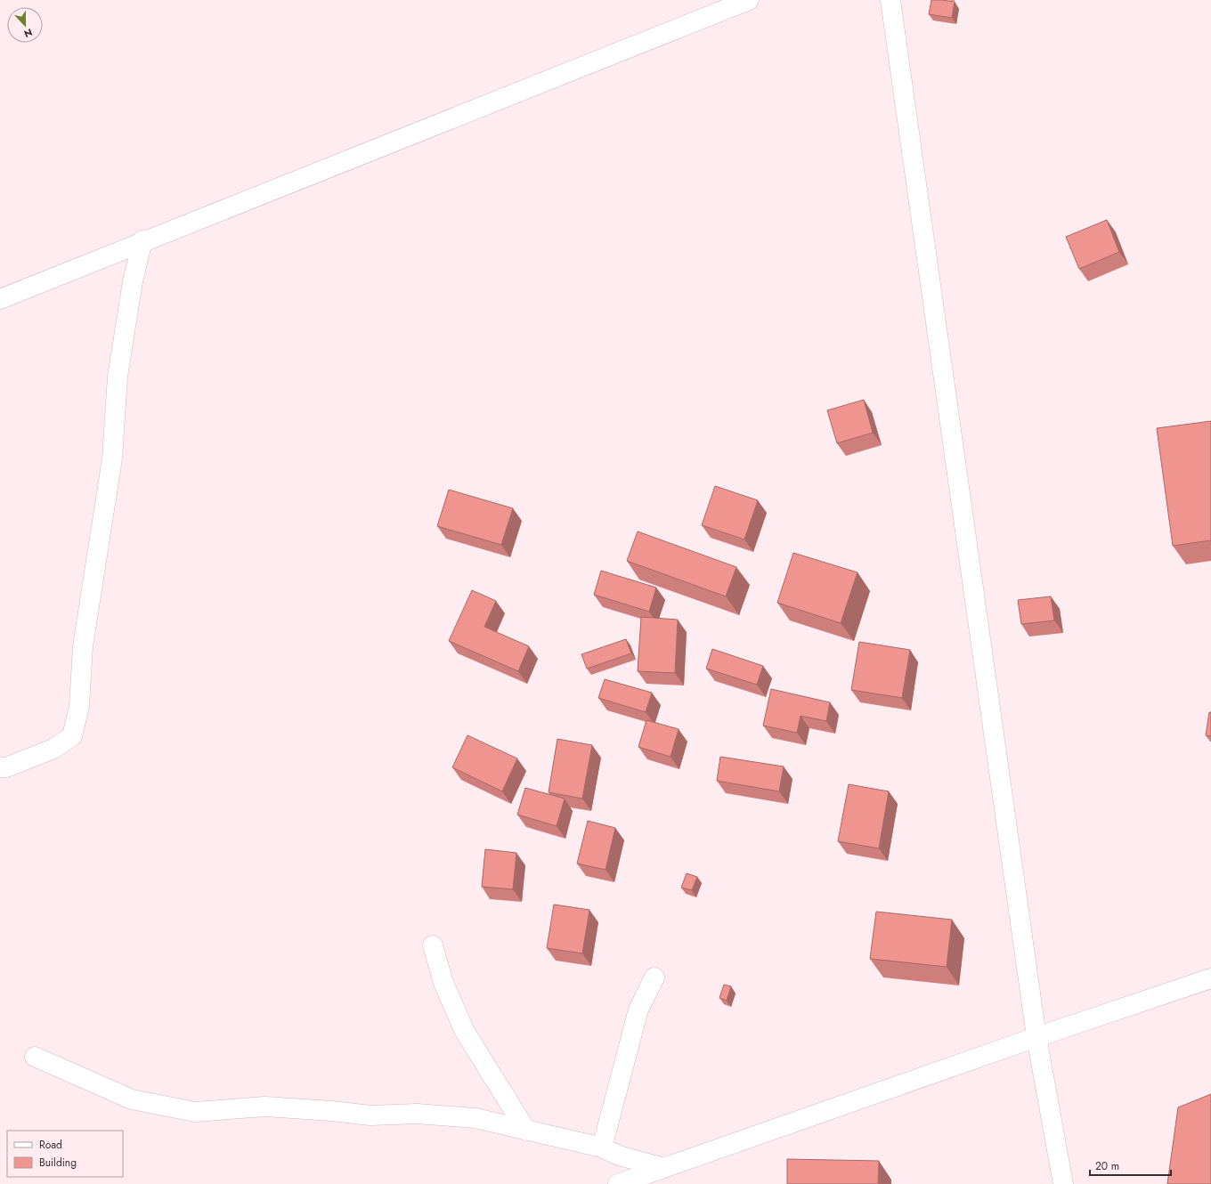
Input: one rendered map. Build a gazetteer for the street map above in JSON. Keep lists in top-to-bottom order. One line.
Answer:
{"legend":["Road","Building"],"scale_bar":"20 m","north":"bottom"}
